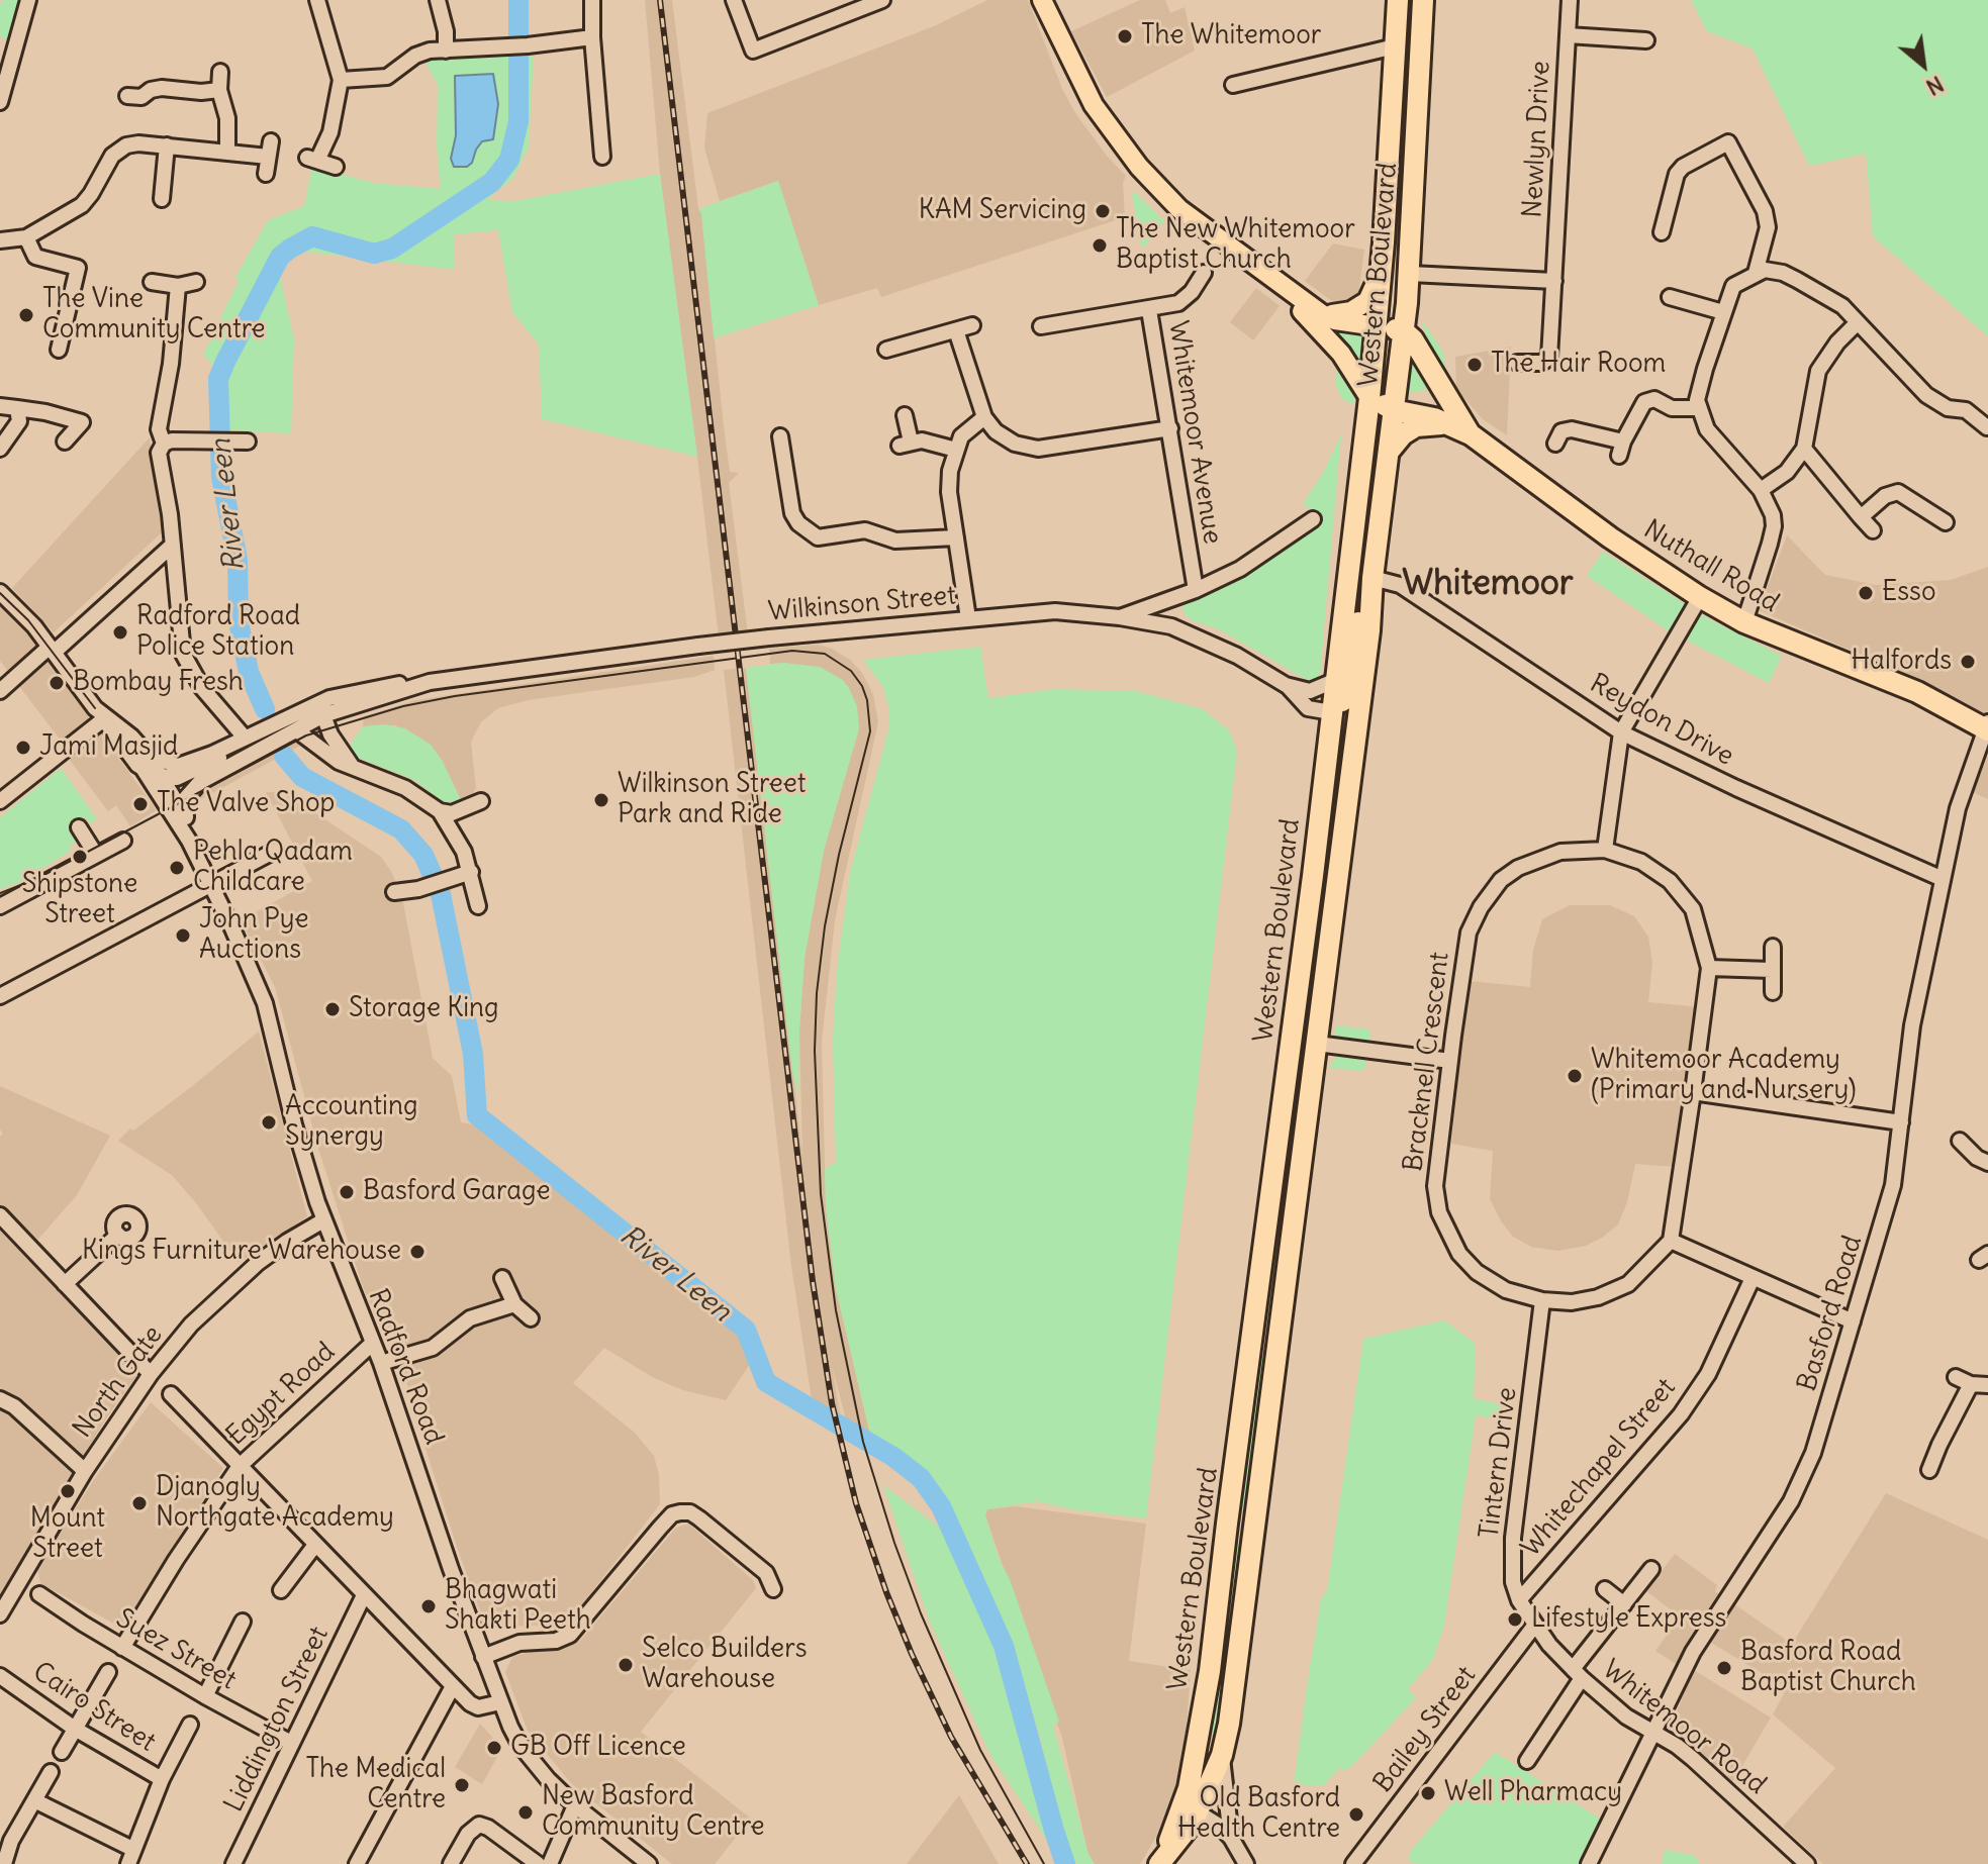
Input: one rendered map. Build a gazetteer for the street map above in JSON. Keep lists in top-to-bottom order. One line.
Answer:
{"streets":{"highway":["Western Boulevard","Nuthall Road"],"street":["Newlyn Drive","Whitemoor Avenue","Wilkinson Street","Reydon Drive","Bracknell Crescent","Basford Road","Radford Road","North Gate","Egypt Road","Tintern Drive","Whitechapel Street","Suez Street","Cairo Street","Liddington Street","Whitemoor Road","Bailey Street"]},"crossings":[["Western Boulevard","Nuthall Road"],["Western Boulevard","Wilkinson Street"],["Western Boulevard","Reydon Drive"],["Nuthall Road","Basford Road"],["Wilkinson Street","Radford Road"],["Reydon Drive","Basford Road"],["Bracknell Crescent","Tintern Drive"],["Basford Road","Whitemoor Road"],["Radford Road","North Gate"],["Radford Road","Egypt Road"],["Egypt Road","Suez Street"],["Tintern Drive","Whitechapel Street"],["Tintern Drive","Whitemoor Road"],["Tintern Drive","Bailey Street"],["Suez Street","Liddington Street"],["Whitemoor Road","Bailey Street"]],"districts":["Whitemoor"],"water":["River Leen"],"places":["The Whitemoor","KAM Servicing","The New Whitemoor Baptist Church","The Vine Community Centre","The Hair Room","Esso","Radford Road Police Station","Halfords","Bombay Fresh","Jami Masjid","Wilkinson Street Park and Ride","The Valve Shop","Shipstone Street","Pehla Qadam Childcare","John Pye Auctions","Storage King","Whitemoor Academy (Primary and Nursery)","Accounting Synergy","Basford Garage","Kings Furniture Warehouse","Mount Street","Djanogly Northgate Academy","Bhagwati Shakti Peeth","Lifestyle Express","Selco Builders Warehouse","Basford Road Baptist Church","GB Off Licence","The Medical Centre","Well Pharmacy","New Basford Community Centre","Old Basford Health Centre"],"north":"bottom right"}
